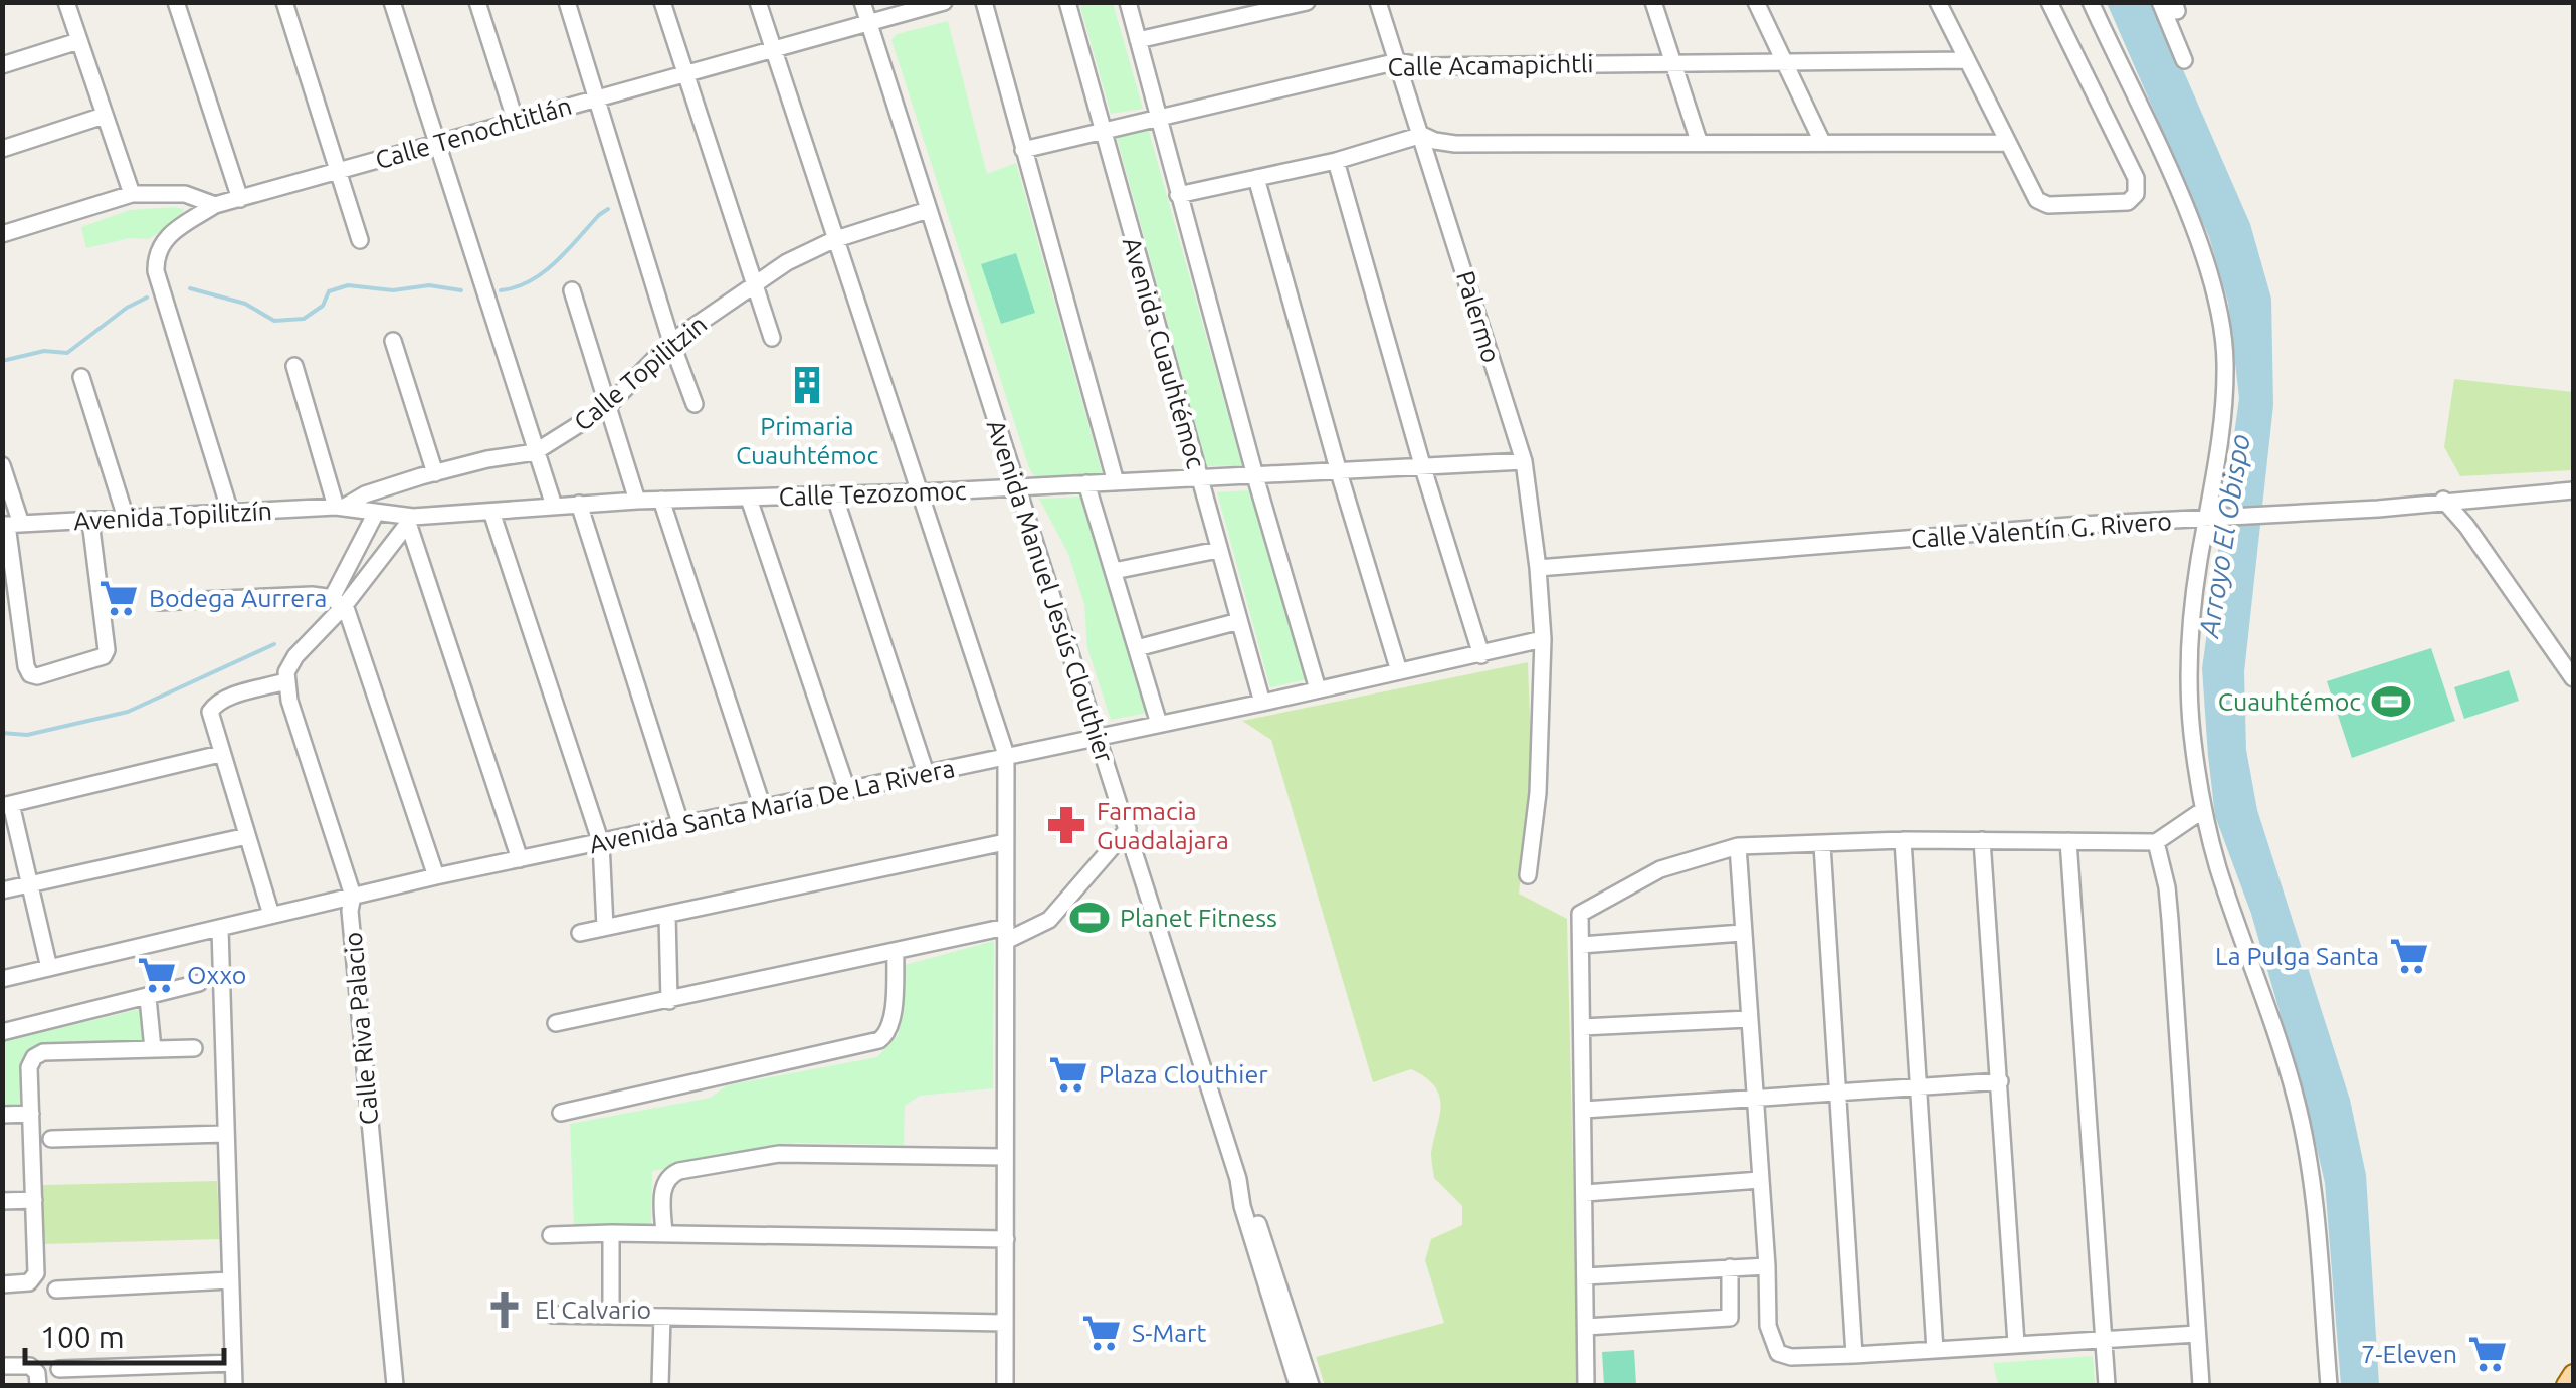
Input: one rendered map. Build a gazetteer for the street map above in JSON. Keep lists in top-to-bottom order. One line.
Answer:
{"streets":{"street":["Calle Acamapichtli","Calle Tenochtitlán","Palermo","Avenida Cuauhtémoc","Calle Topilitzin","Calle Tezozomoc","Avenida Topilitzín","Calle Valentín G. Rivero","Avenida Manuel Jesús Clouthier","Avenida Santa María De La Rivera","Calle Riva Palacio"]},"crossings":[["Calle Acamapichtli","Palermo"],["Calle Acamapichtli","Avenida Cuauhtémoc"],["Calle Tenochtitlán","Avenida Manuel Jesús Clouthier"],["Palermo","Calle Tezozomoc"],["Palermo","Calle Valentín G. Rivero"],["Palermo","Avenida Santa María De La Rivera"],["Avenida Cuauhtémoc","Calle Tezozomoc"],["Avenida Cuauhtémoc","Avenida Santa María De La Rivera"],["Calle Topilitzin","Calle Tezozomoc"],["Calle Topilitzin","Avenida Topilitzín"],["Calle Topilitzin","Avenida Manuel Jesús Clouthier"],["Calle Tezozomoc","Avenida Topilitzín"],["Calle Tezozomoc","Avenida Manuel Jesús Clouthier"],["Avenida Manuel Jesús Clouthier","Avenida Santa María De La Rivera"],["Avenida Santa María De La Rivera","Calle Riva Palacio"]],"water":["Arroyo El Obispo"],"places":{"building":["Primaria Cuauhtémoc"],"supermarket":["Bodega Aurrera","La Pulga Santa","Oxxo","Plaza Clouthier","S-Mart","7-Eleven"],"sports":["Cuauhtémoc","Planet Fitness"],"pharmacy":["Farmacia Guadalajara"],"church":["El Calvario"]},"scale_bar":"100 m"}
